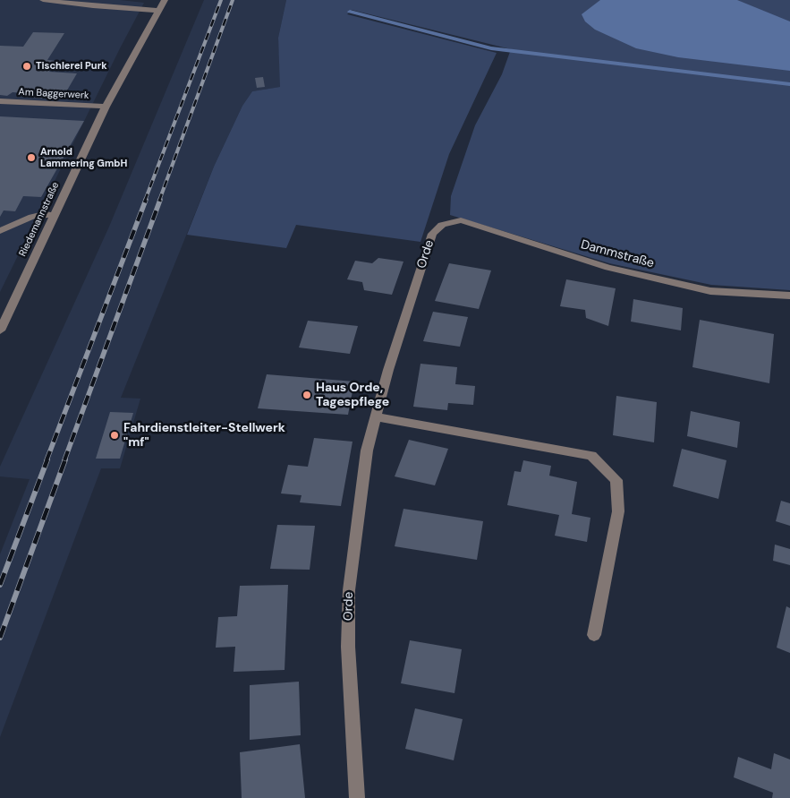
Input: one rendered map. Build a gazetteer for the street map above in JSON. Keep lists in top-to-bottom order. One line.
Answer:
{"streets":{"street":["Am Baggerwerk","Riedemannstraße","Orde","Dammstraße"]},"crossings":[["Am Baggerwerk","Riedemannstraße"],["Orde","Dammstraße"]],"places":["Tischlerei Purk","Arnold Lammering GmbH","Haus Orde, Tagespflege","Fahrdienstleiter-Stellwerk \"mf\""]}
